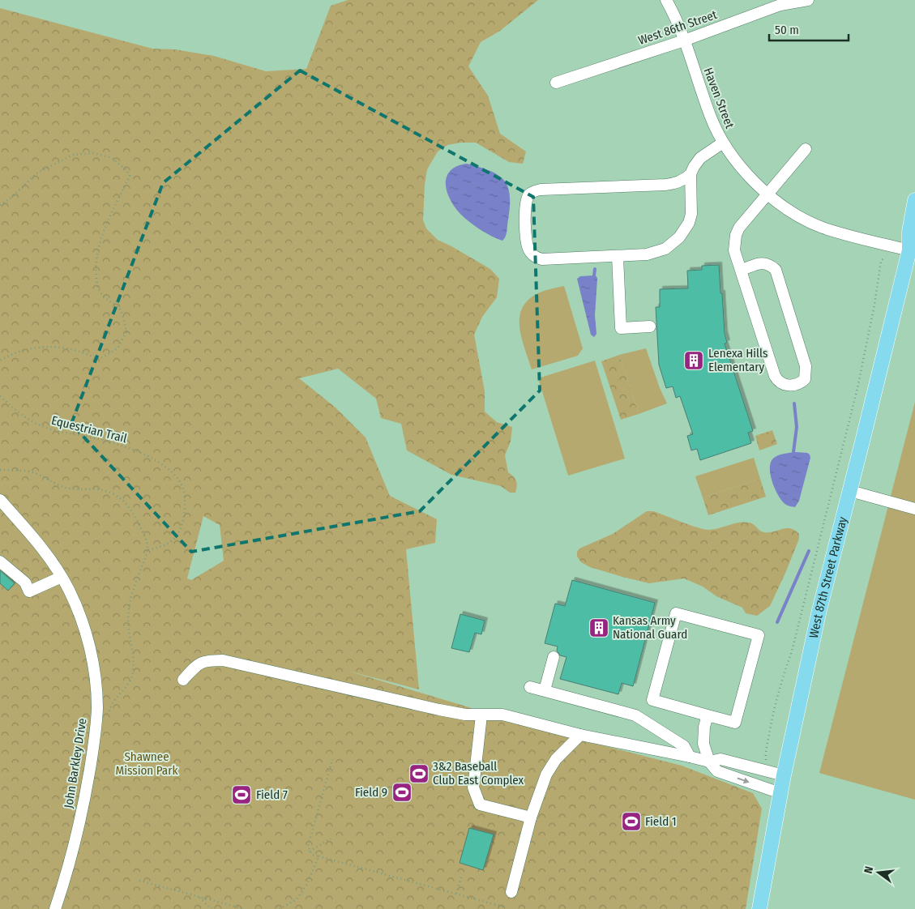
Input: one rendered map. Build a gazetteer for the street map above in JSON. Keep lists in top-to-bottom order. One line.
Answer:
{"streets":{"main road":["West 87th Street Parkway"],"street":["West 86th Street","Haven Street","John Barkley Drive"],"path":["Equestrian Trail"]},"crossings":[["West 86th Street","Haven Street"],["Haven Street","West 87th Street Parkway"]],"parks":["Shawnee Mission Park"],"places":{"building":["Lenexa Hills Elementary","Kansas Army National Guard"],"sports":["3&2 Baseball Club East Complex","Field 9","Field 7","Field 1"]},"scale_bar":"50 m","north":"left"}
